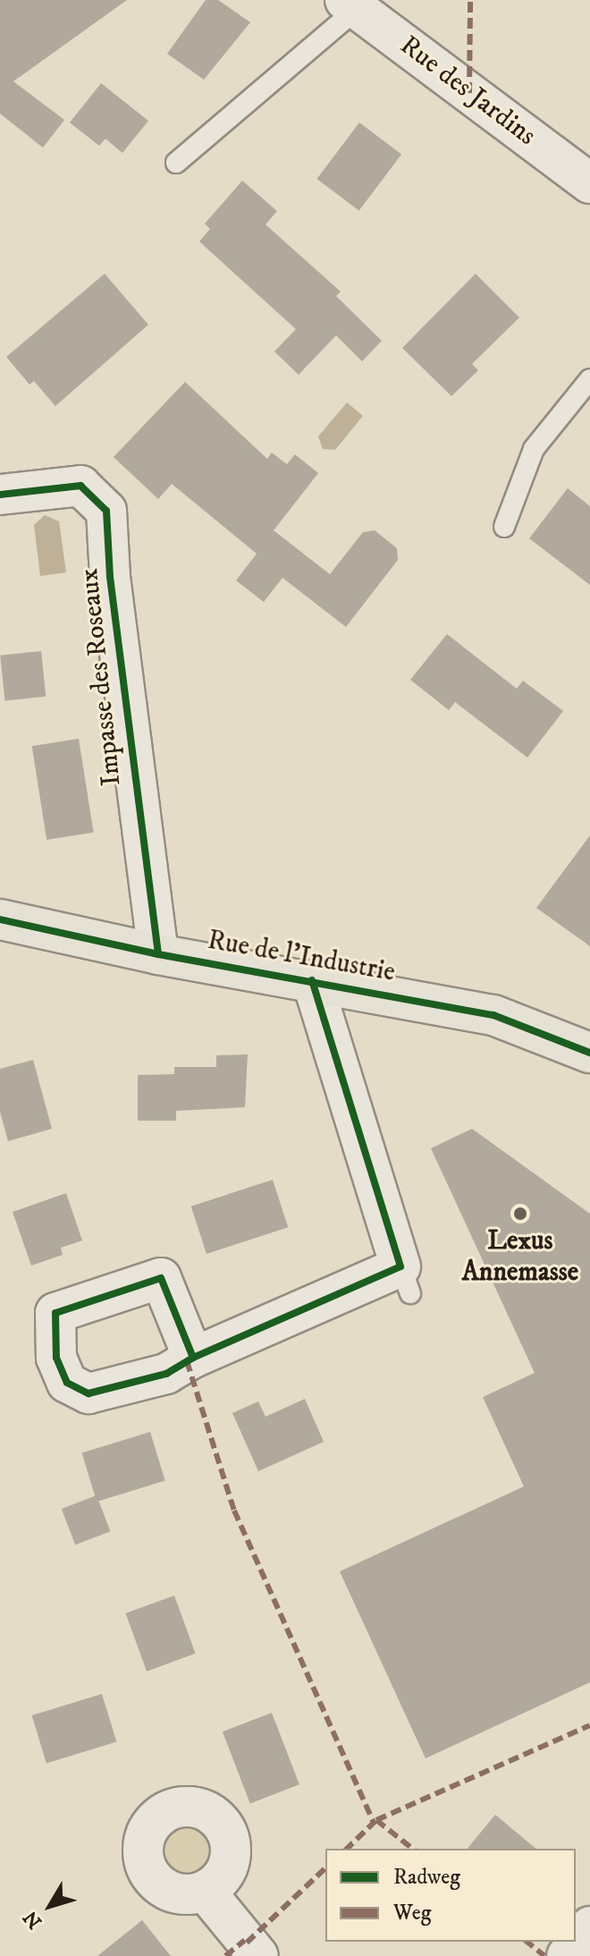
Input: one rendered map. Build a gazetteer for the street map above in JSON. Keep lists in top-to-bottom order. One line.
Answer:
{"streets":{"main road":["Rue de l'Industrie"],"street":["Rue des Jardins","Impasse des Roseaux"]},"crossings":[["Impasse des Roseaux","Rue de l'Industrie"]],"places":["Lexus Annemasse"],"legend":["Radweg","Weg"],"north":"bottom left"}
